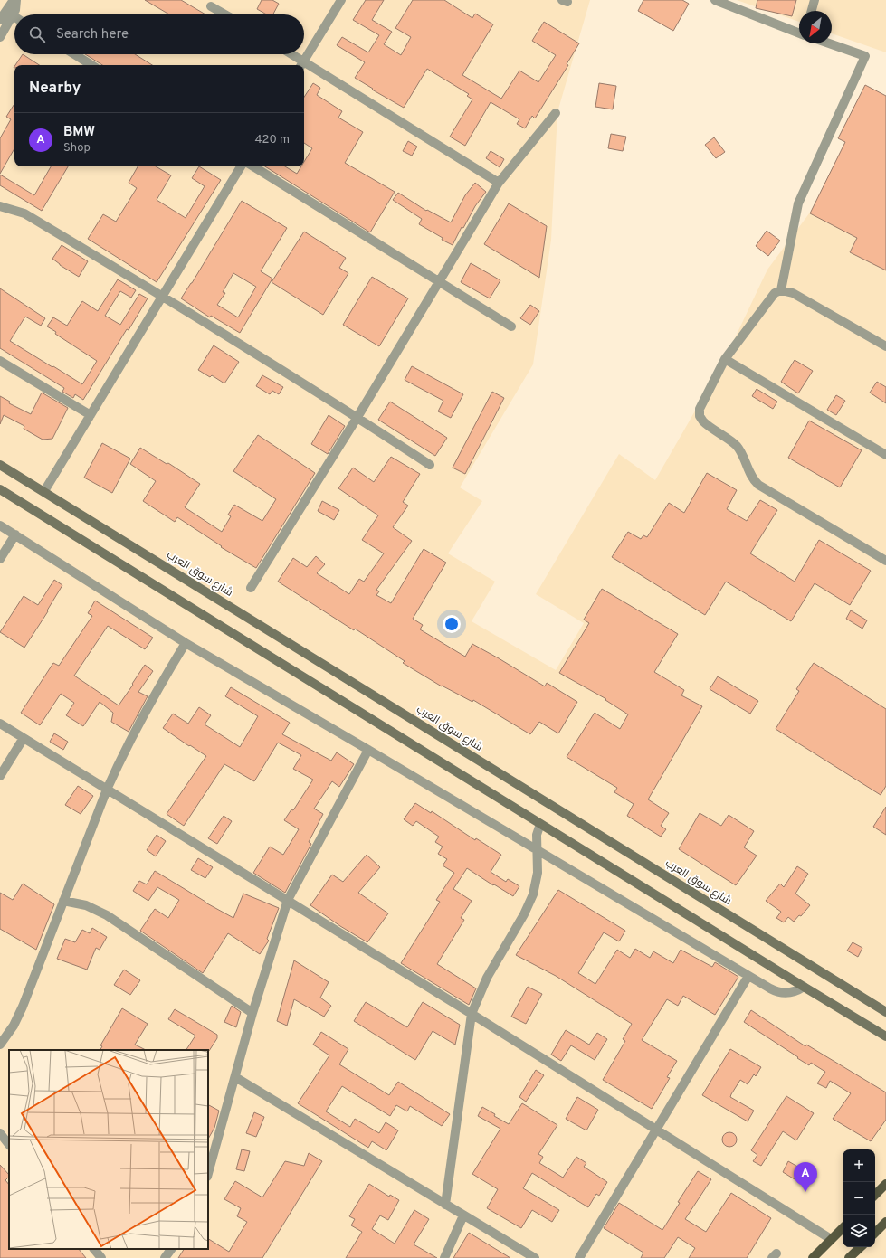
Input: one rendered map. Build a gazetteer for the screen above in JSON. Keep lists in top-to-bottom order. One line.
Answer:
{"streets":{"main road":["شارع سوق العرب"]},"north":"bottom left","page":{"search":"Search here","heading":"Nearby","list":[{"mark":"A","name":"BMW","note":"Shop","value":"420 m"}],"map_buttons":["+","−"],"pins":"A"}}
